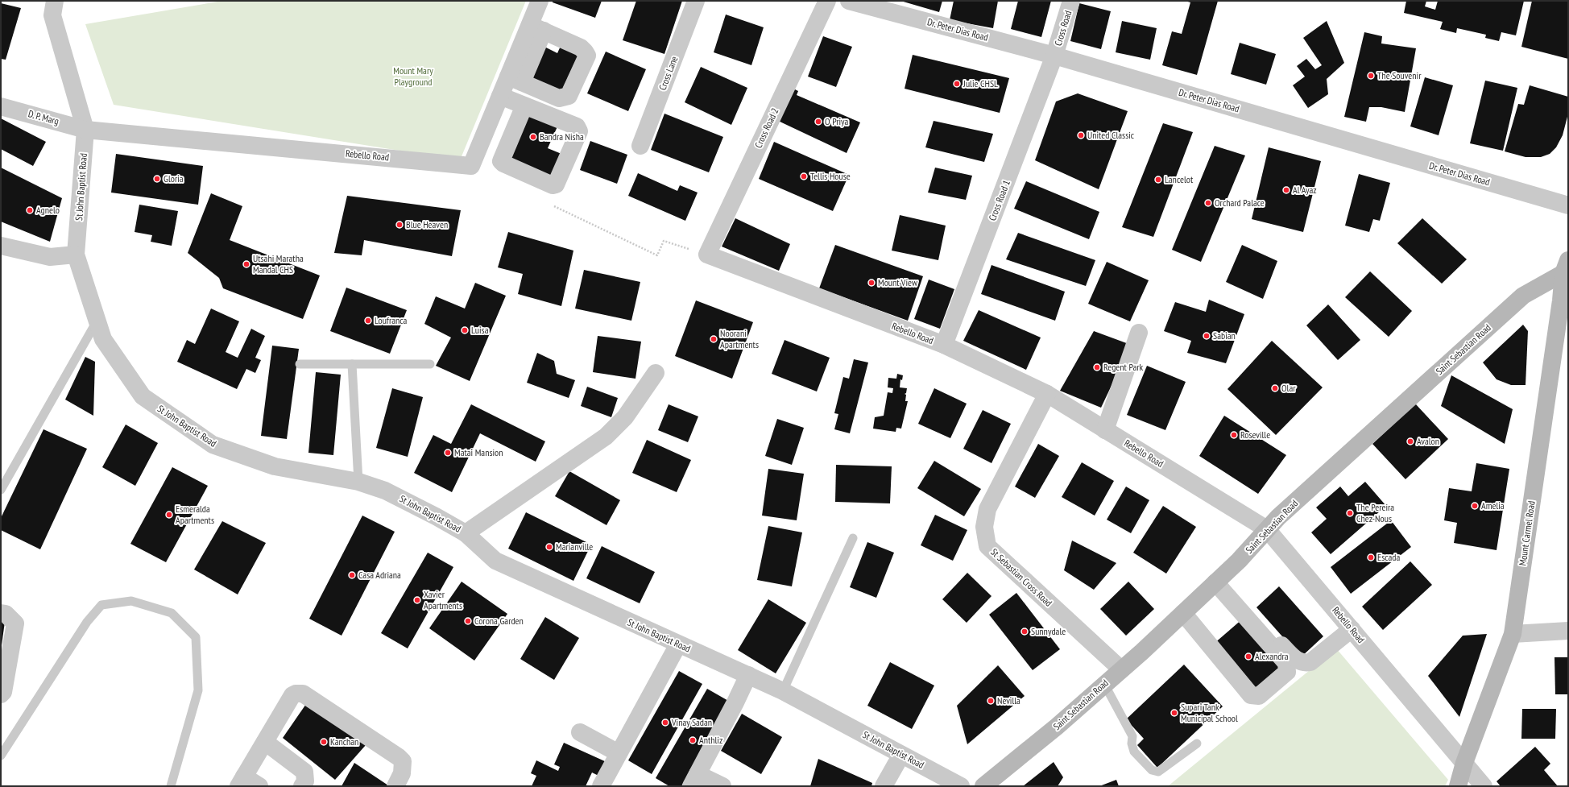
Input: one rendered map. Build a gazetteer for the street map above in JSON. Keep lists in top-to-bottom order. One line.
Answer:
{"streets":{"main road":["Saint Sebastian Road","Mount Carmel Road"],"street":["Cross Road","Dr. Peter Dias Road","Cross Lane","D. P. Marg","Cross Road 2","Rebello Road","St John Baptist Road","Cross Road 1","St Sebastian Cross Road"]},"crossings":[["Cross Road","Dr. Peter Dias Road"],["Cross Road","Cross Road 1"],["Dr. Peter Dias Road","Cross Road 1"],["D. P. Marg","Rebello Road"],["D. P. Marg","St John Baptist Road"],["Cross Road 2","Rebello Road"],["Rebello Road","St John Baptist Road"],["Rebello Road","Cross Road 1"],["Rebello Road","Saint Sebastian Road"],["Rebello Road","Mount Carmel Road"],["Rebello Road","St Sebastian Cross Road"],["Saint Sebastian Road","Mount Carmel Road"],["Saint Sebastian Road","St Sebastian Cross Road"]],"parks":["Mount Mary Playground"],"places":["The Souvenir","Julie CHSL","O Priya","United Classic","Bandra Nisha","Tellis House","Gloria","Lancelot","Al Ayaz","Orchard Palace","Agnelo","Blue Heaven","Utsahi Maratha Mandal CHS","Mount View","Loufranca","Luisa","Sabian","Noorani Apartments","Regent Park","Olar","Roseville","Avalon","Matai Mansion","Amelia","The Pereira Chez-Nous","Esmeralda Apartments","Marianville","Escada","Casa Adriana","Xavier Apartments","Corona Garden","Sunnydale","Alexandra","Nevilla","Supari Tank Municipal School","Vinay Sadan","Anthliz","Kanchan"]}
